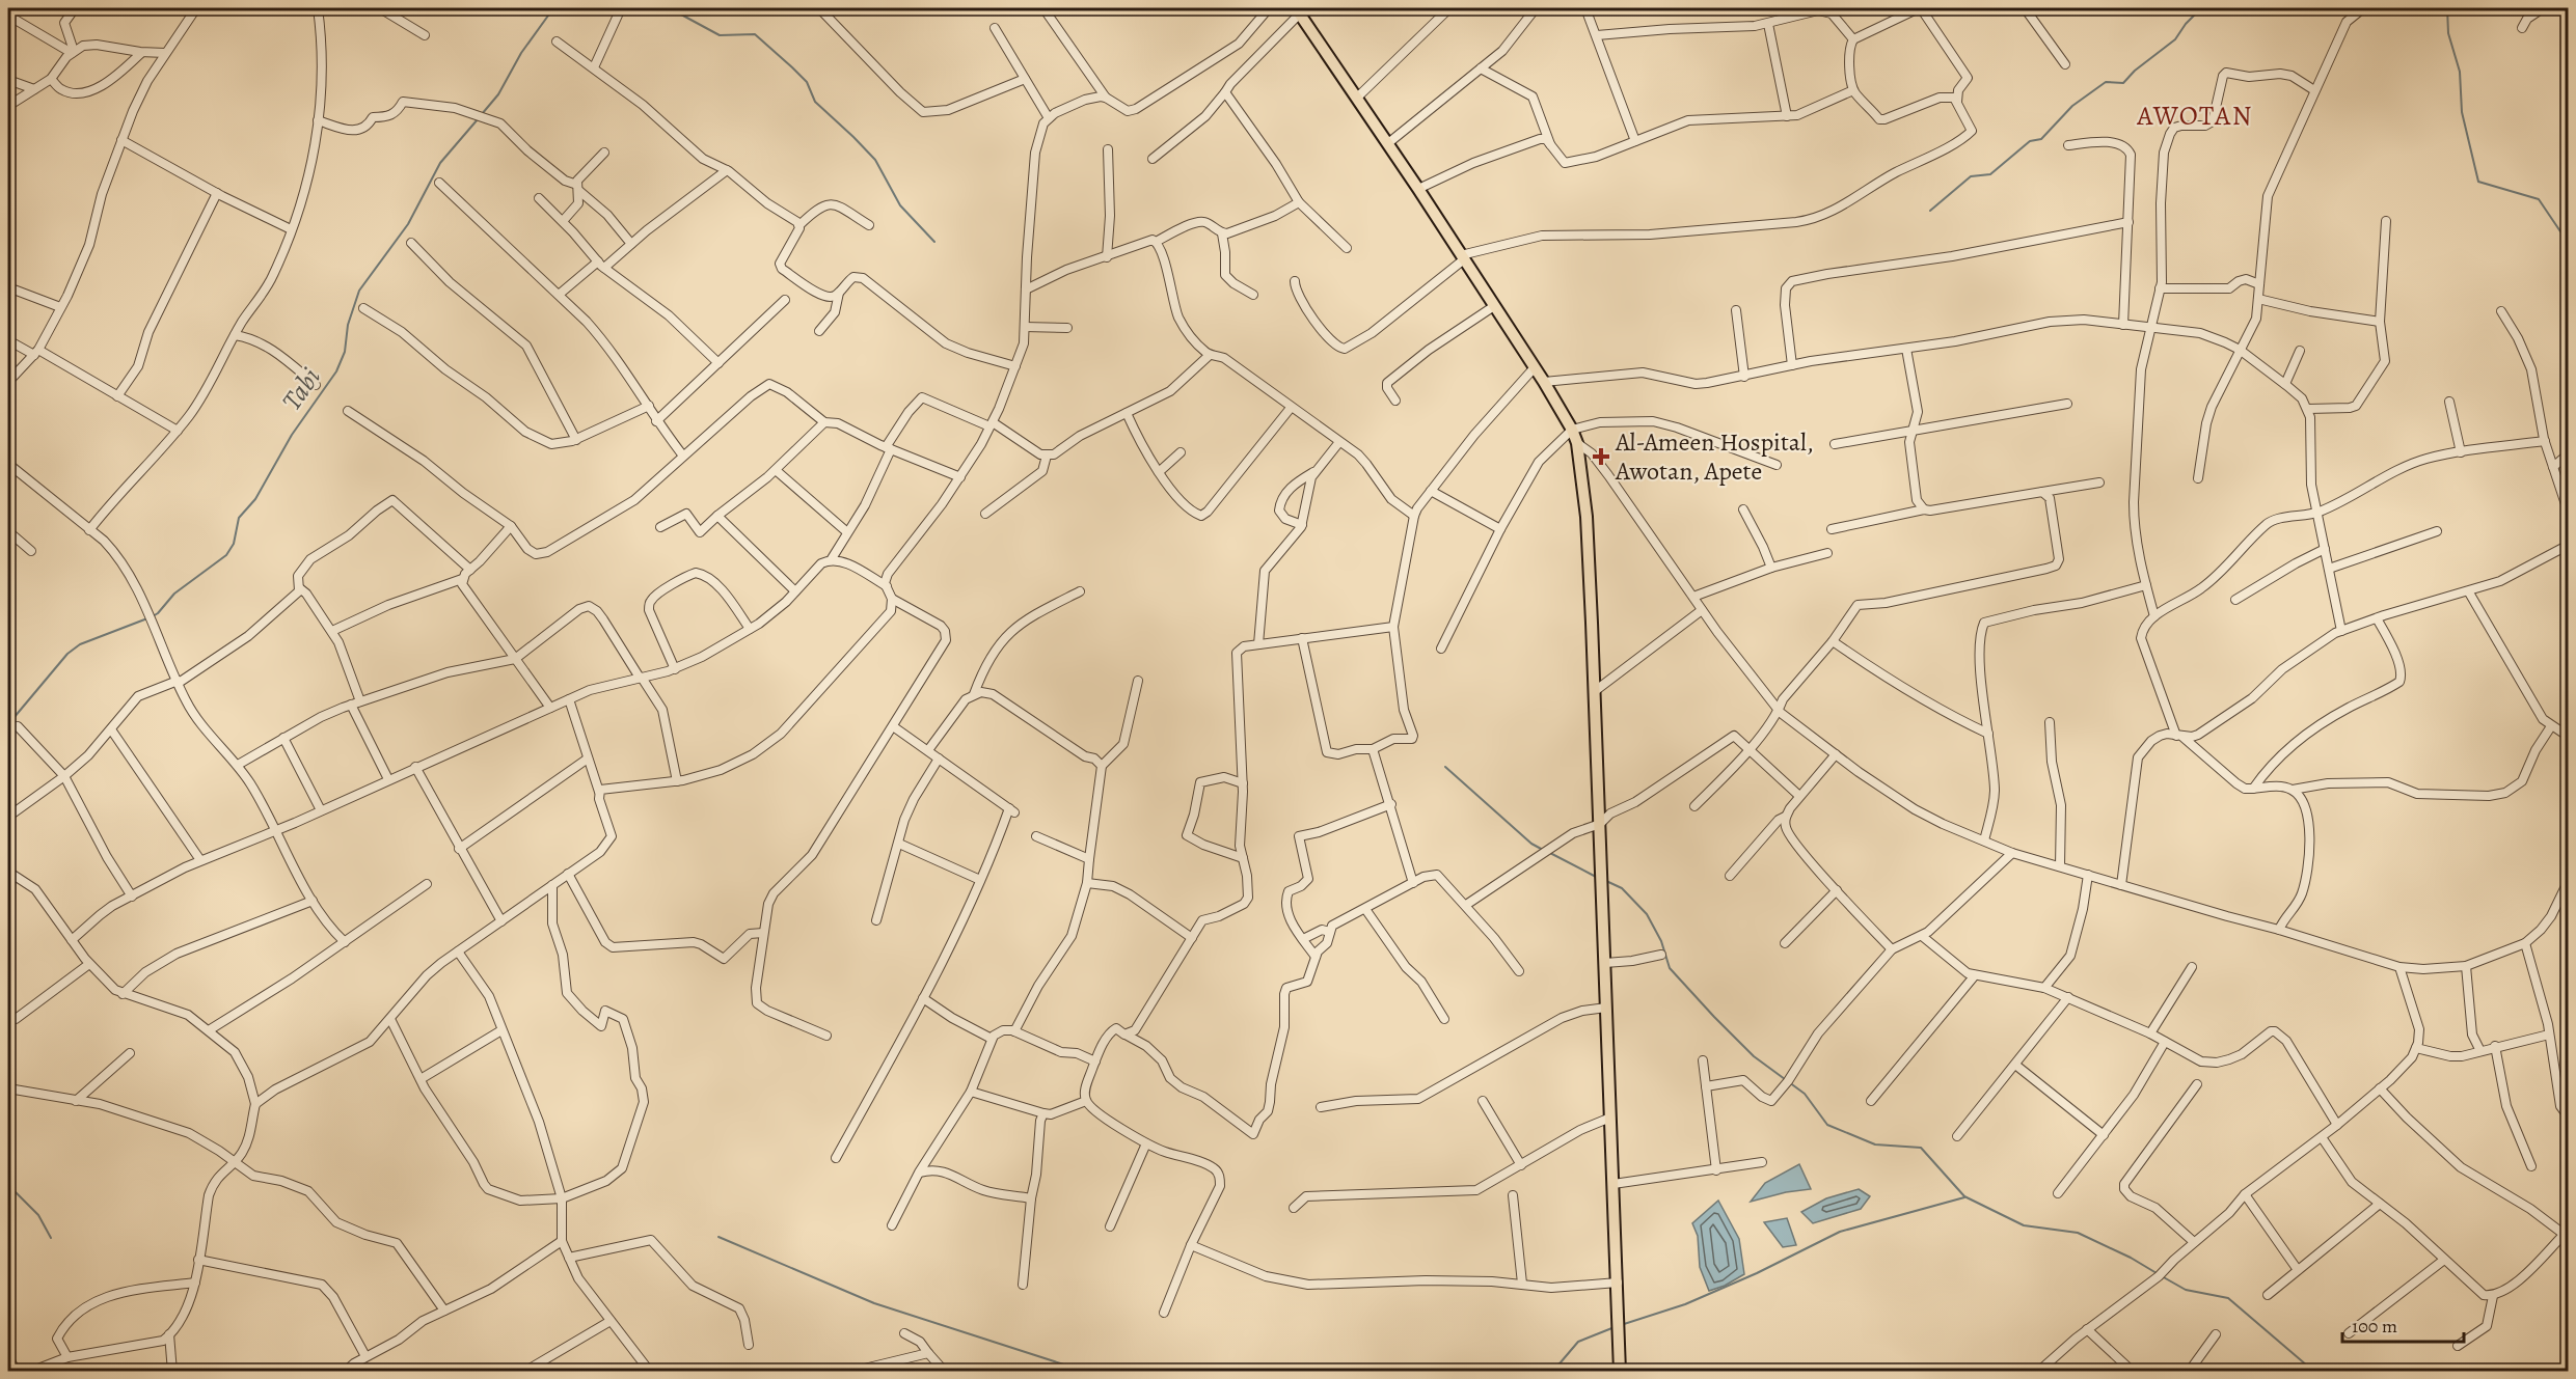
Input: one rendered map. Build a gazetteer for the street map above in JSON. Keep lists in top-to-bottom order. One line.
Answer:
{"districts":["AWOTAN"],"water":["Tabi"],"places":{"health":["Al-Ameen Hospital, Awotan, Apete"]},"scale_bar":"100 m"}
